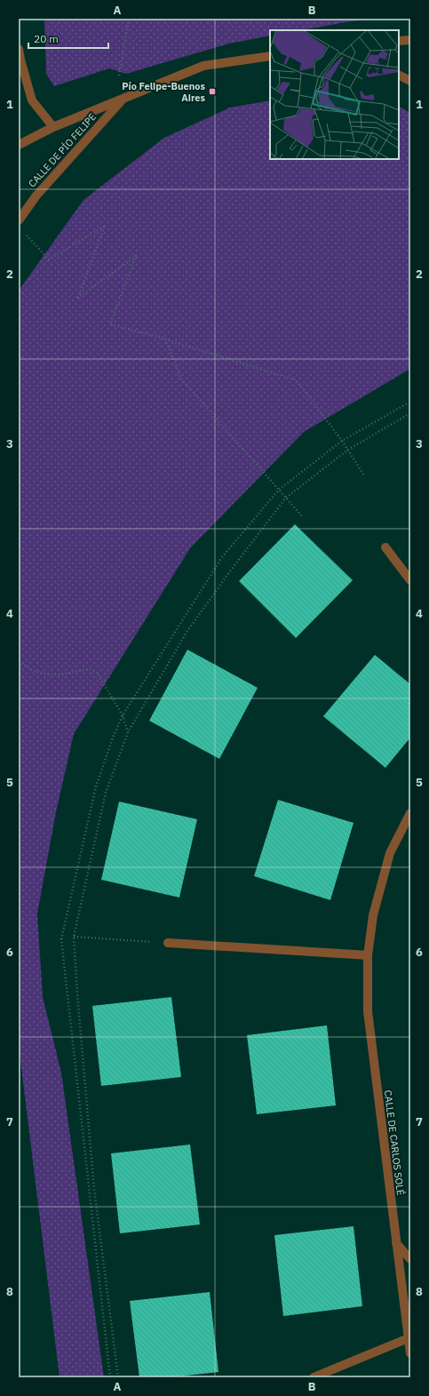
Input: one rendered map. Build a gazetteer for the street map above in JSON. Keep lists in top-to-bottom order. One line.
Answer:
{"streets":{"street":["CALLE DE PÍO FELIPE","CALLE DE CARLOS SOLÉ"]},"places":{"transit":["Pío Felipe-Buenos Aires"]},"scale_bar":"20 m","grid":{"columns":["A","B"],"rows":["1","2","3","4","5","6","7","8"]}}
